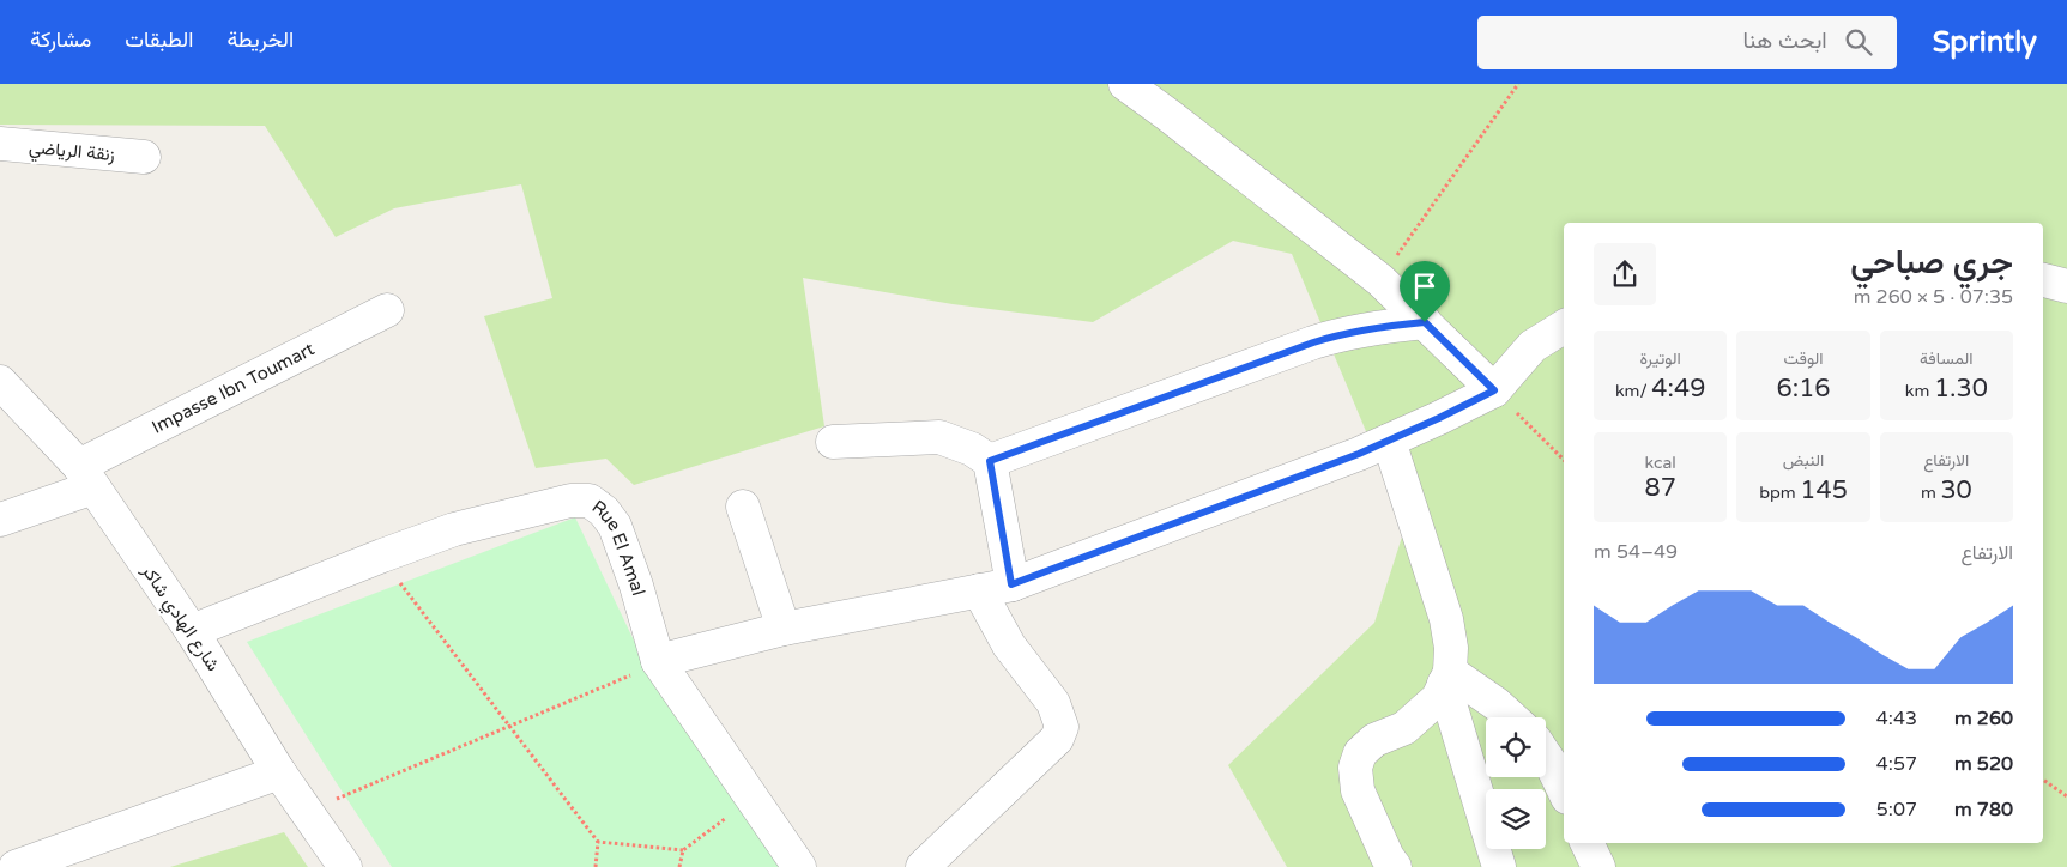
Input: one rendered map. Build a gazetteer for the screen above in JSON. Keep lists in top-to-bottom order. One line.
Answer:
{"streets":{"street":["زنقة الرياضي","Impasse Ibn Toumart","Rue El Amal","شارع الهادي شاكر"]},"crossings":[["Impasse Ibn Toumart","شارع الهادي شاكر"],["Rue El Amal","شارع الهادي شاكر"]],"page":{"header":"Sprintly","search":"ابحث هنا","nav":["الخريطة","الطبقات","مشاركة"],"heading":["جري صباحي","07:35 · 5 × 260 m"],"stats":[["المسافة","1.30 km"],["الوقت","6:16"],["الوتيرة","4:49 /km"],["الارتفاع","30 m"],["النبض","145 bpm"],["kcal","87"]],"chart":["الارتفاع","49–54 m"],"list":[{"name":"260 m","note":"4:43"},{"name":"520 m","note":"4:57"},{"name":"780 m","note":"5:07"}]}}
